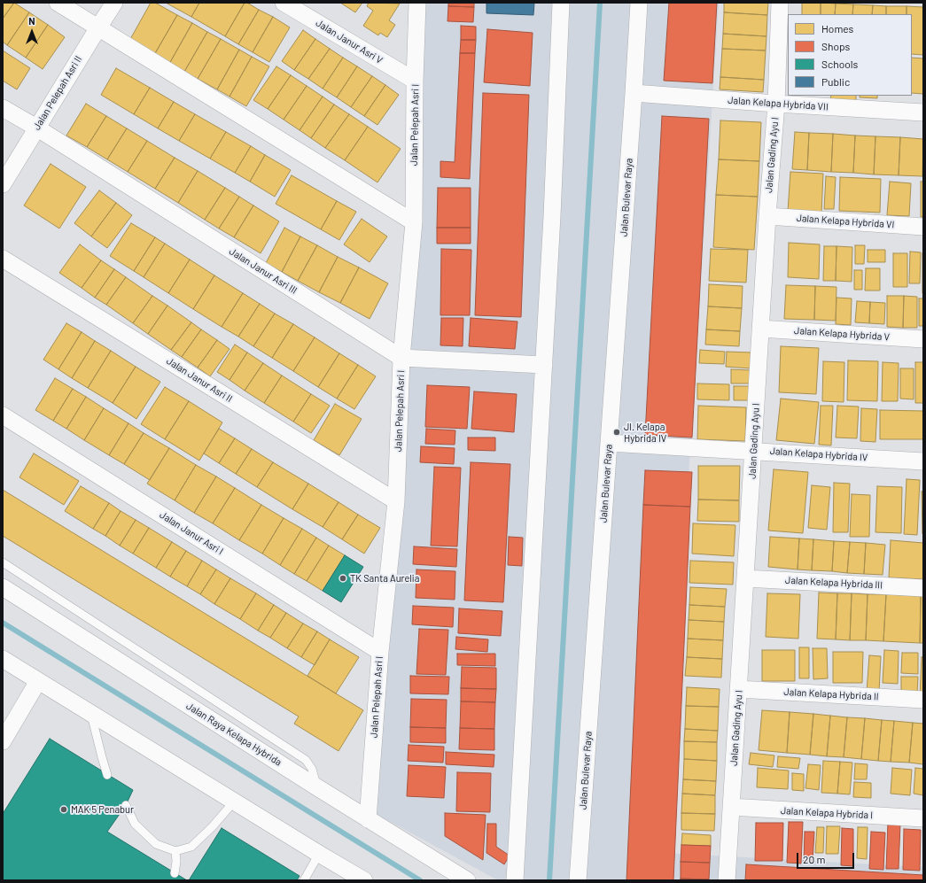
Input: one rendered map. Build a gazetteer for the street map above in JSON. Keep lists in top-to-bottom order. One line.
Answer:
{"streets":{"street":["Jalan Janur Asri V","Jalan Pelepah Asri II","Jalan Kelapa Hybrida VII","Jalan Pelepah Asri I","Jalan Gading Ayu I","Jalan Bulevar Raya","Jalan Kelapa Hybrida VI","Jalan Janur Asri III","Jalan Kelapa Hybrida V","Jalan Janur Asri II","Jalan Kelapa Hybrida IV","Jalan Janur Asri I","Jalan Kelapa Hybrida III","Jalan Kelapa Hybrida II","Jalan Raya Kelapa Hybrida","Jalan Kelapa Hybrida I"]},"crossings":[["Jalan Janur Asri V","Jalan Pelepah Asri I"],["Jalan Pelepah Asri II","Jalan Janur Asri III"],["Jalan Kelapa Hybrida VII","Jalan Gading Ayu I"],["Jalan Kelapa Hybrida VII","Jalan Bulevar Raya"],["Jalan Pelepah Asri I","Jalan Janur Asri III"],["Jalan Pelepah Asri I","Jalan Janur Asri II"],["Jalan Pelepah Asri I","Jalan Janur Asri I"],["Jalan Pelepah Asri I","Jalan Raya Kelapa Hybrida"],["Jalan Gading Ayu I","Jalan Kelapa Hybrida VI"],["Jalan Gading Ayu I","Jalan Kelapa Hybrida V"],["Jalan Gading Ayu I","Jalan Kelapa Hybrida IV"],["Jalan Gading Ayu I","Jalan Kelapa Hybrida III"],["Jalan Gading Ayu I","Jalan Kelapa Hybrida II"],["Jalan Gading Ayu I","Jalan Kelapa Hybrida I"],["Jalan Bulevar Raya","Jalan Kelapa Hybrida IV"]],"places":["Jl. Kelapa Hybrida IV","TK Santa Aurelia","MAK 5 Penabur"],"legend":["Homes","Shops","Schools","Public"],"scale_bar":"20 m","north":"top"}
